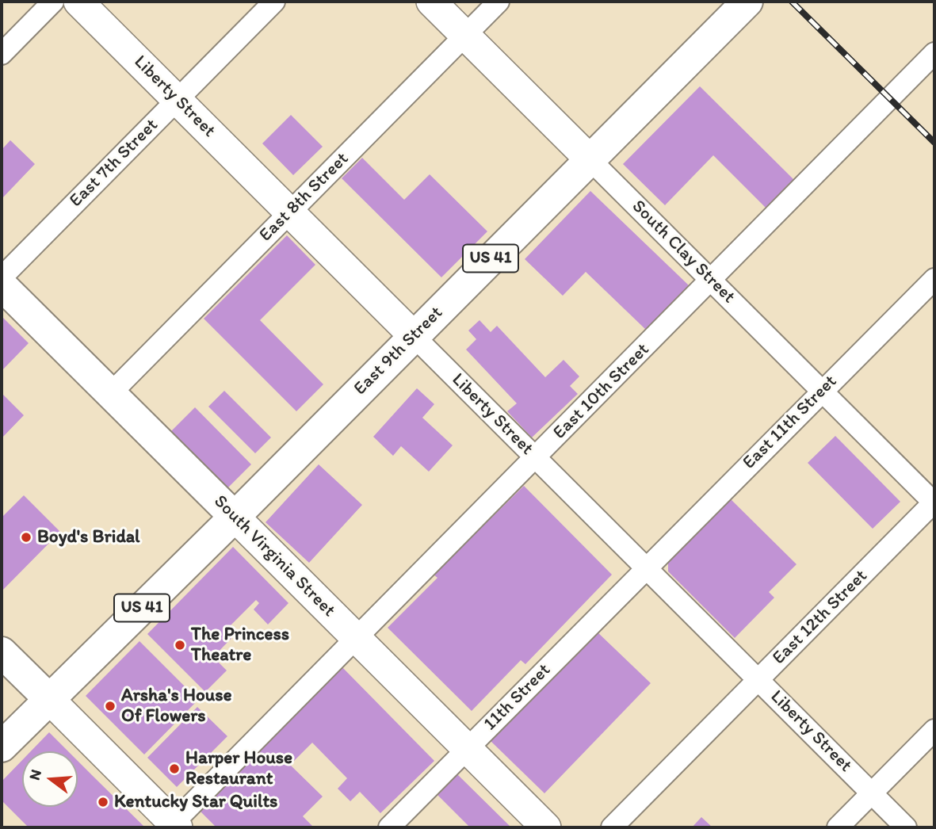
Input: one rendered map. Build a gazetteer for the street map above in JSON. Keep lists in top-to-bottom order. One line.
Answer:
{"streets":{"main road":["US 41","East 9th Street","South Virginia Street"],"street":["Liberty Street","East 7th Street","East 8th Street","South Clay Street","East 10th Street","East 11th Street","East 12th Street","11th Street"]},"crossings":[["Liberty Street","East 7th Street"],["Liberty Street","East 8th Street"],["Liberty Street","East 9th Street"],["Liberty Street","East 10th Street"],["Liberty Street","East 11th Street"],["Liberty Street","East 12th Street"],["Liberty Street","11th Street"],["East 8th Street","South Clay Street"],["East 8th Street","South Virginia Street"],["South Clay Street","East 9th Street"],["South Clay Street","East 10th Street"],["South Clay Street","East 11th Street"],["South Clay Street","East 12th Street"],["East 9th Street","South Virginia Street"],["East 10th Street","South Virginia Street"],["East 11th Street","11th Street"],["South Virginia Street","11th Street"]],"places":["Boyd's Bridal","The Princess Theatre","Arsha's House Of Flowers","Harper House Restaurant","Kentucky Star Quilts"],"north":"left"}
